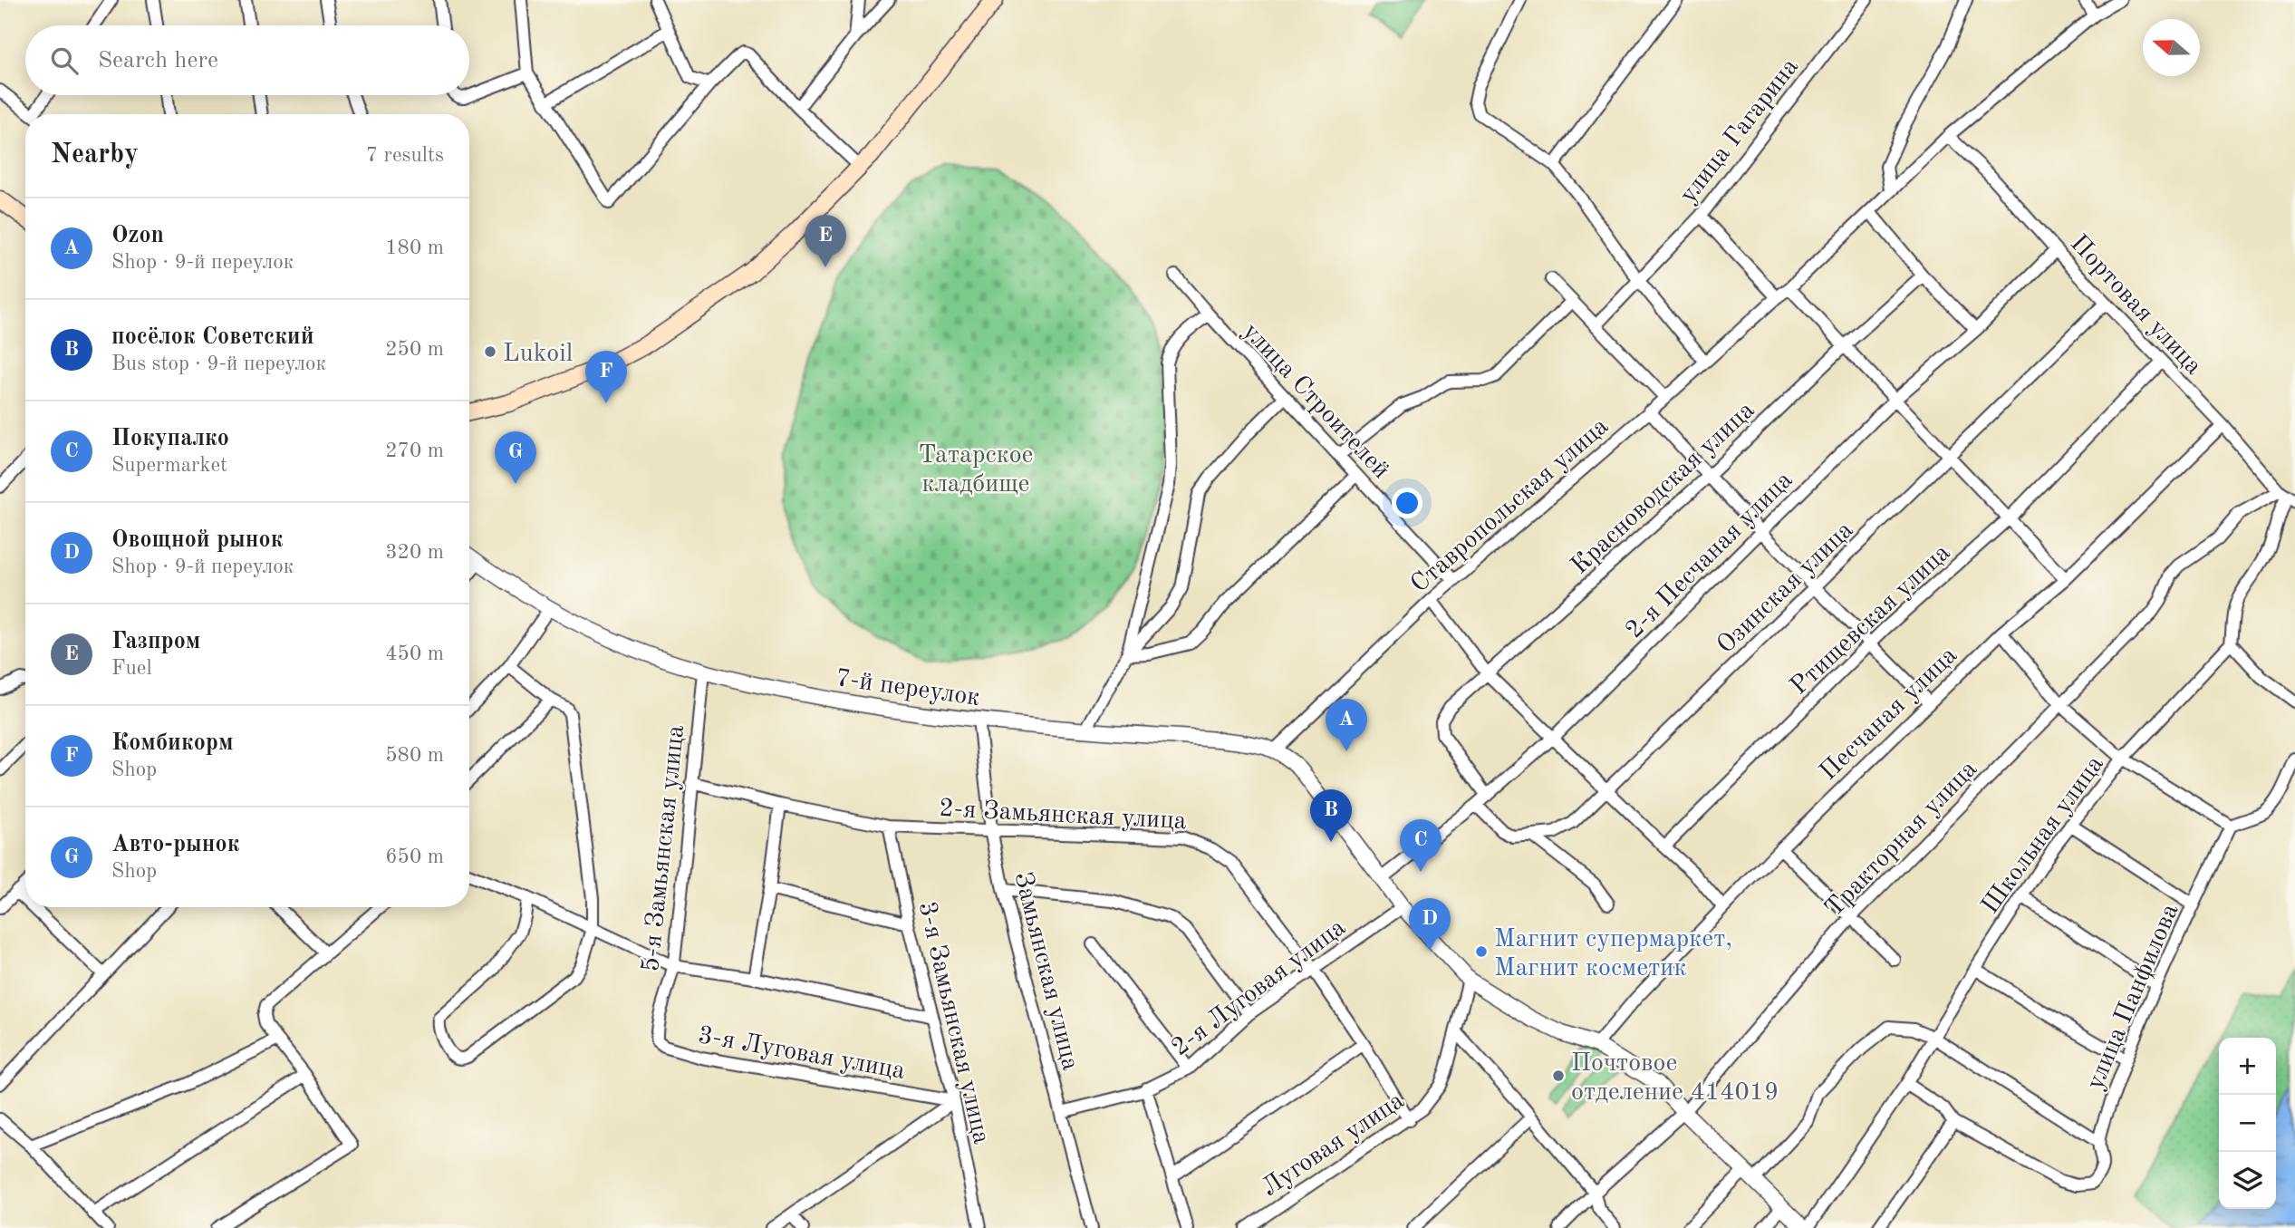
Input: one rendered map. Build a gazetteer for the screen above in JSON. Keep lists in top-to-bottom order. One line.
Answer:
{"streets":{"street":["улица Гагарина","Портовая улица","улица Строителей","Красноводская улица","Ставропольская улица","2-я Песчаная улица","Озинская улица","Ртищевская улица","7-й переулок","Песчаная улица","2-я Замьянская улица","Школьная улица","Тракторная улица","5-я Замьянская улица","Замьянская улица","2-я Луговая улица","улица Панфилова","3-я Замьянская улица","3-я Луговая улица","Луговая улица"]},"crossings":[["Портовая улица","Ставропольская улица"],["Портовая улица","2-я Песчаная улица"],["Портовая улица","Озинская улица"],["Портовая улица","Ртищевская улица"],["Портовая улица","Песчаная улица"],["Портовая улица","Тракторная улица"],["улица Строителей","Ставропольская улица"],["Красноводская улица","2-я Песчаная улица"],["Ставропольская улица","7-й переулок"],["2-я Песчаная улица","Озинская улица"],["7-й переулок","5-я Замьянская улица"],["7-й переулок","Замьянская улица"],["2-я Замьянская улица","5-я Замьянская улица"],["2-я Замьянская улица","Замьянская улица"],["2-я Замьянская улица","2-я Луговая улица"],["2-я Замьянская улица","3-я Замьянская улица"],["2-я Замьянская улица","Луговая улица"],["5-я Замьянская улица","3-я Луговая улица"],["Замьянская улица","2-я Луговая улица"],["3-я Замьянская улица","3-я Луговая улица"]],"parks":["Татарское кладбище"],"places":["Lukoil","Магнит супермаркет, Магнит косметик","Почтовое отделение 414019"],"north":"left","page":{"search":"Search here","heading":["Nearby","7 results"],"list":[{"mark":"A","name":"Ozon","note":"Shop · 9-й переулок","value":"180 m"},{"mark":"B","name":"посёлок Советский","note":"Bus stop · 9-й переулок","value":"250 m"},{"mark":"C","name":"Покупалко","note":"Supermarket","value":"270 m"},{"mark":"D","name":"Овощной рынок","note":"Shop · 9-й переулок","value":"320 m"},{"mark":"E","name":"Газпром","note":"Fuel","value":"450 m"},{"mark":"F","name":"Комбикорм","note":"Shop","value":"580 m"},{"mark":"G","name":"Авто-рынок","note":"Shop","value":"650 m"}],"pins":["E","F","G","A","B","C","D"],"map_buttons":["+","−"]}}
